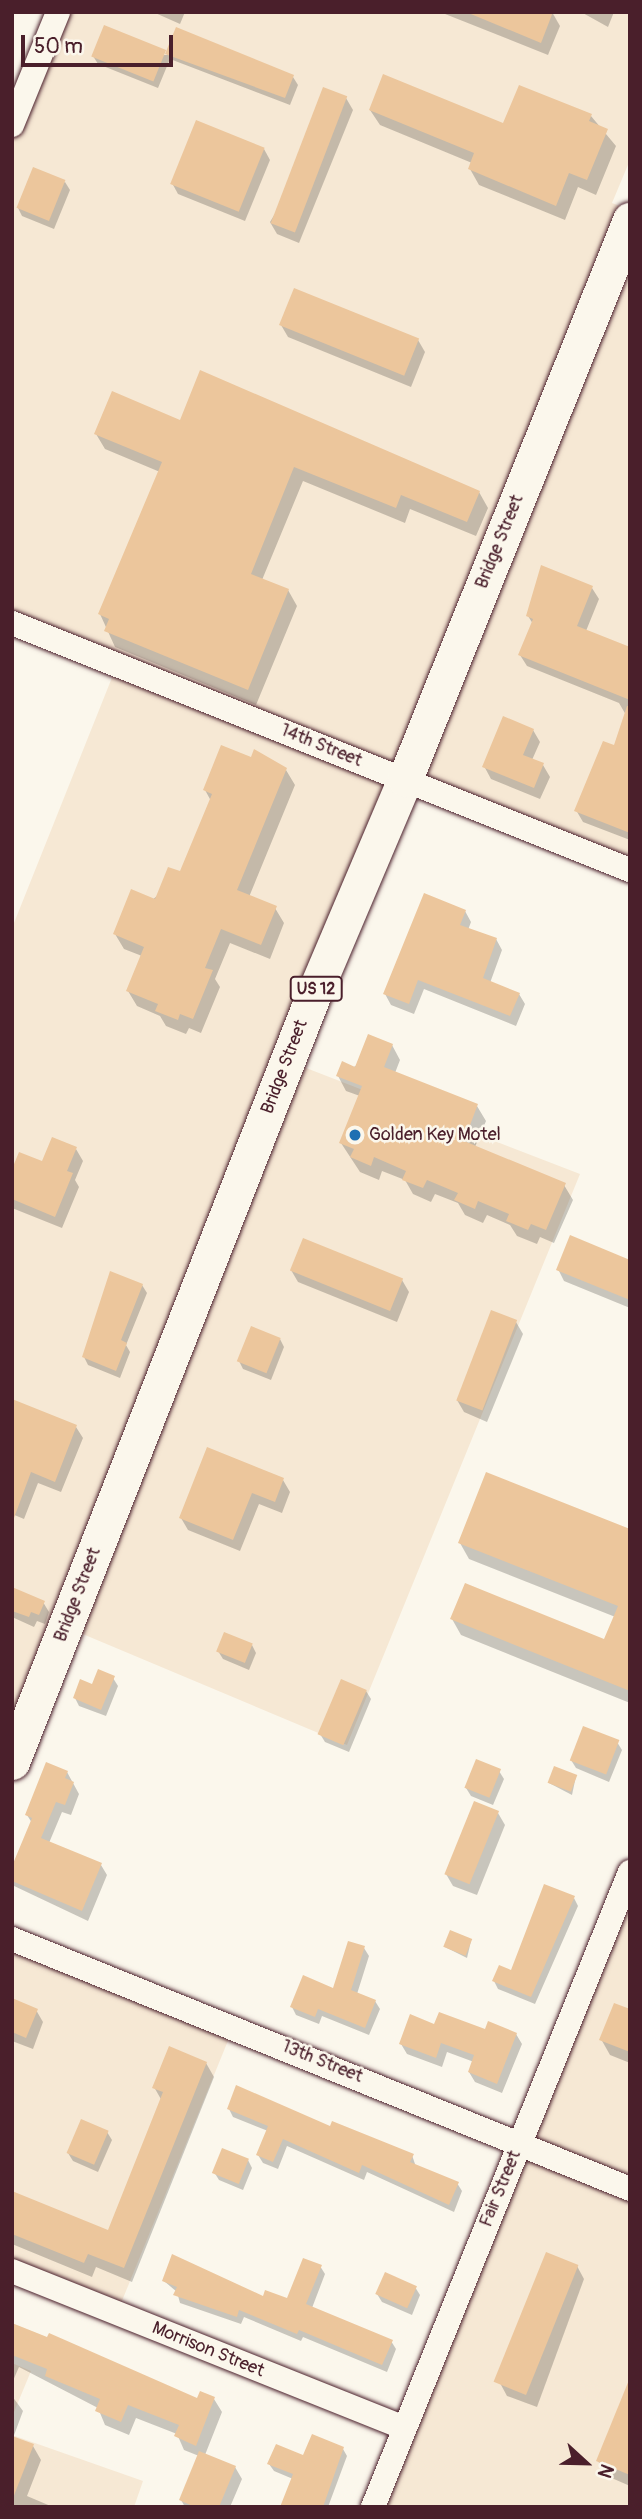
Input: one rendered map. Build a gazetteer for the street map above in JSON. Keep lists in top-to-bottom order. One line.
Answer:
{"streets":{"highway":["Bridge Street","US 12"],"street":["14th Street","13th Street","Fair Street","Morrison Street"]},"crossings":[["Bridge Street","14th Street"],["13th Street","Fair Street"],["Fair Street","Morrison Street"]],"places":["Golden Key Motel"],"scale_bar":"50 m","north":"right"}
